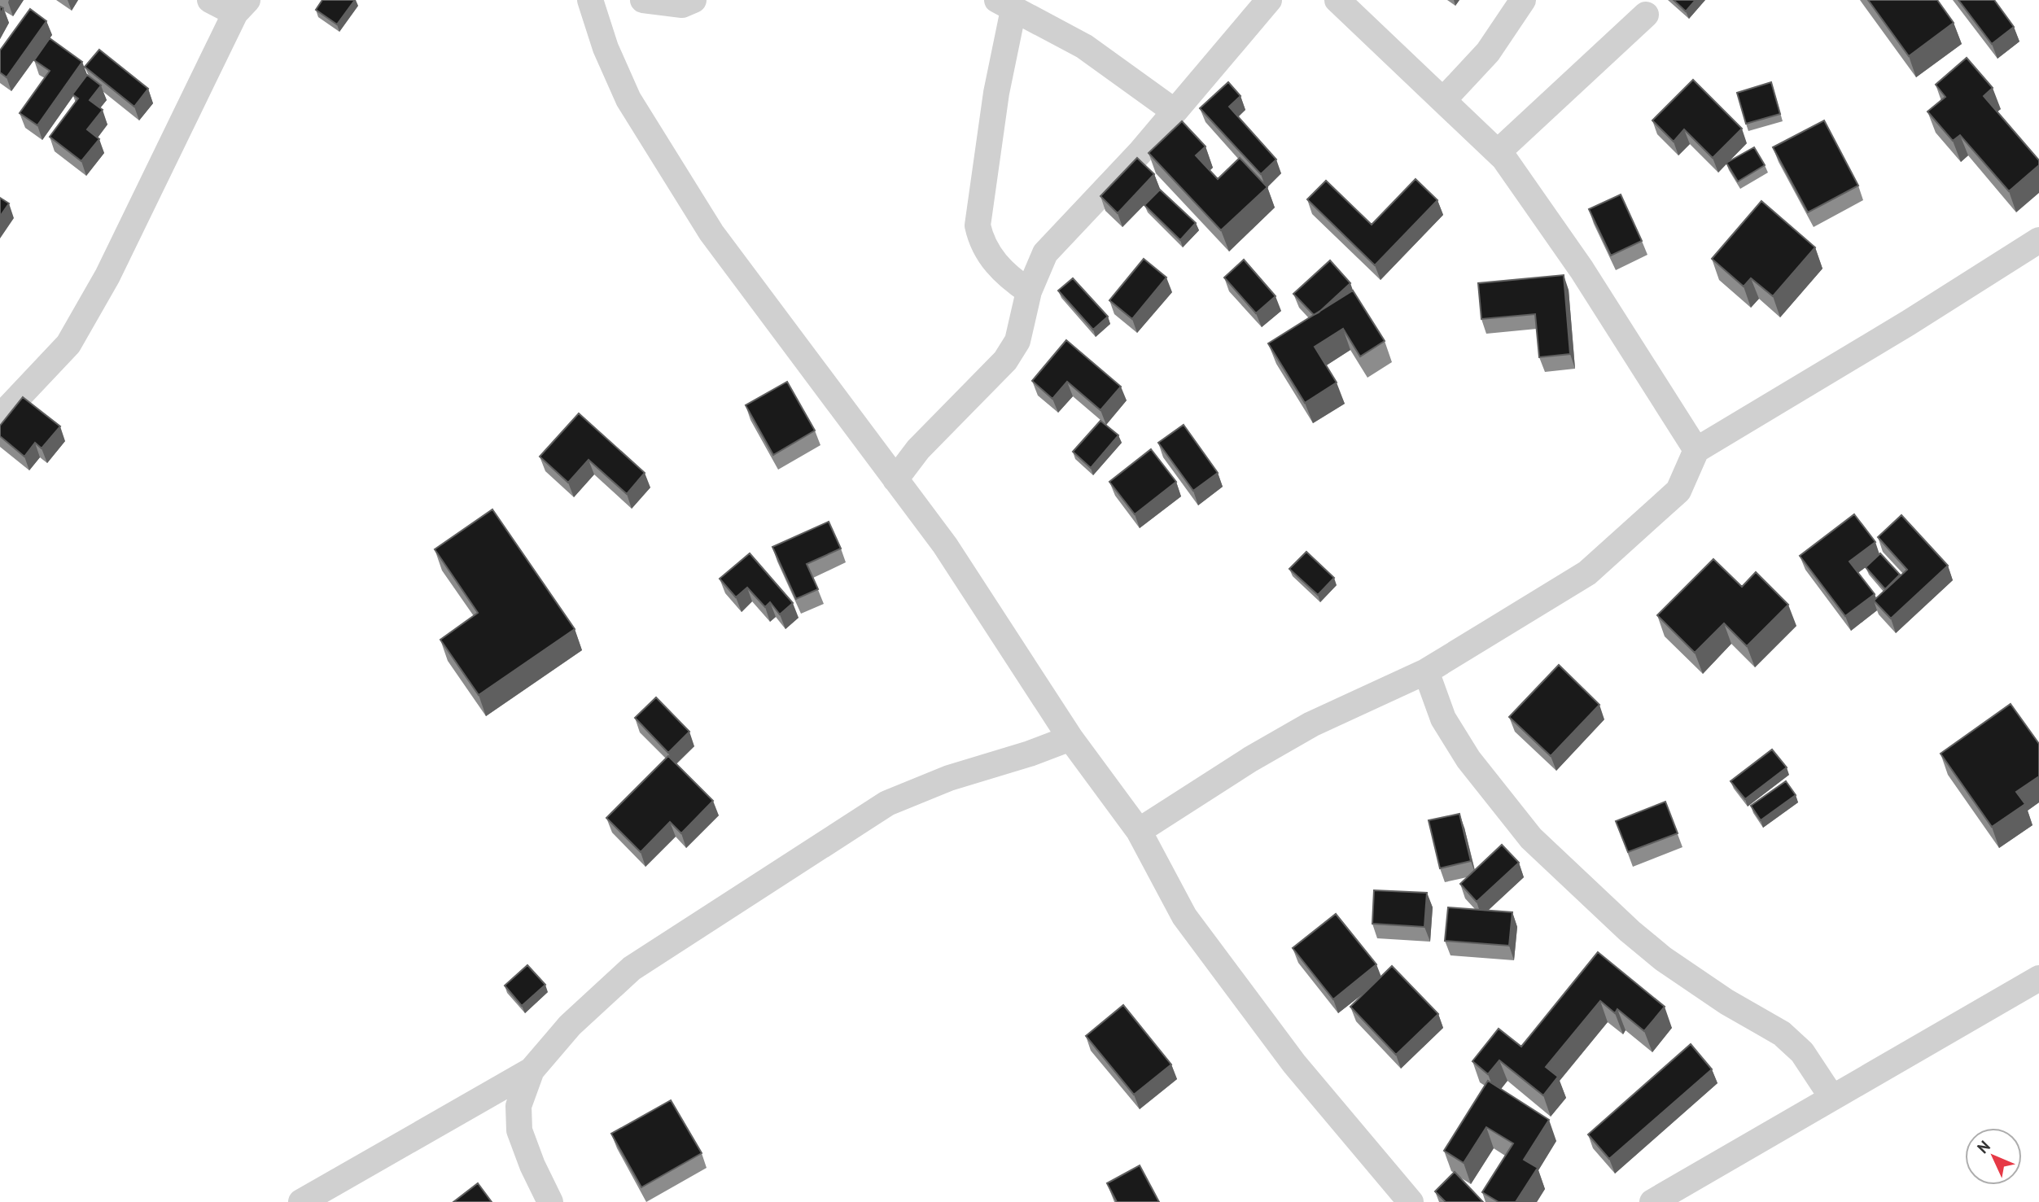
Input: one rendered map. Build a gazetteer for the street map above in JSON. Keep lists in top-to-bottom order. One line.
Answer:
{"north":"top left"}
